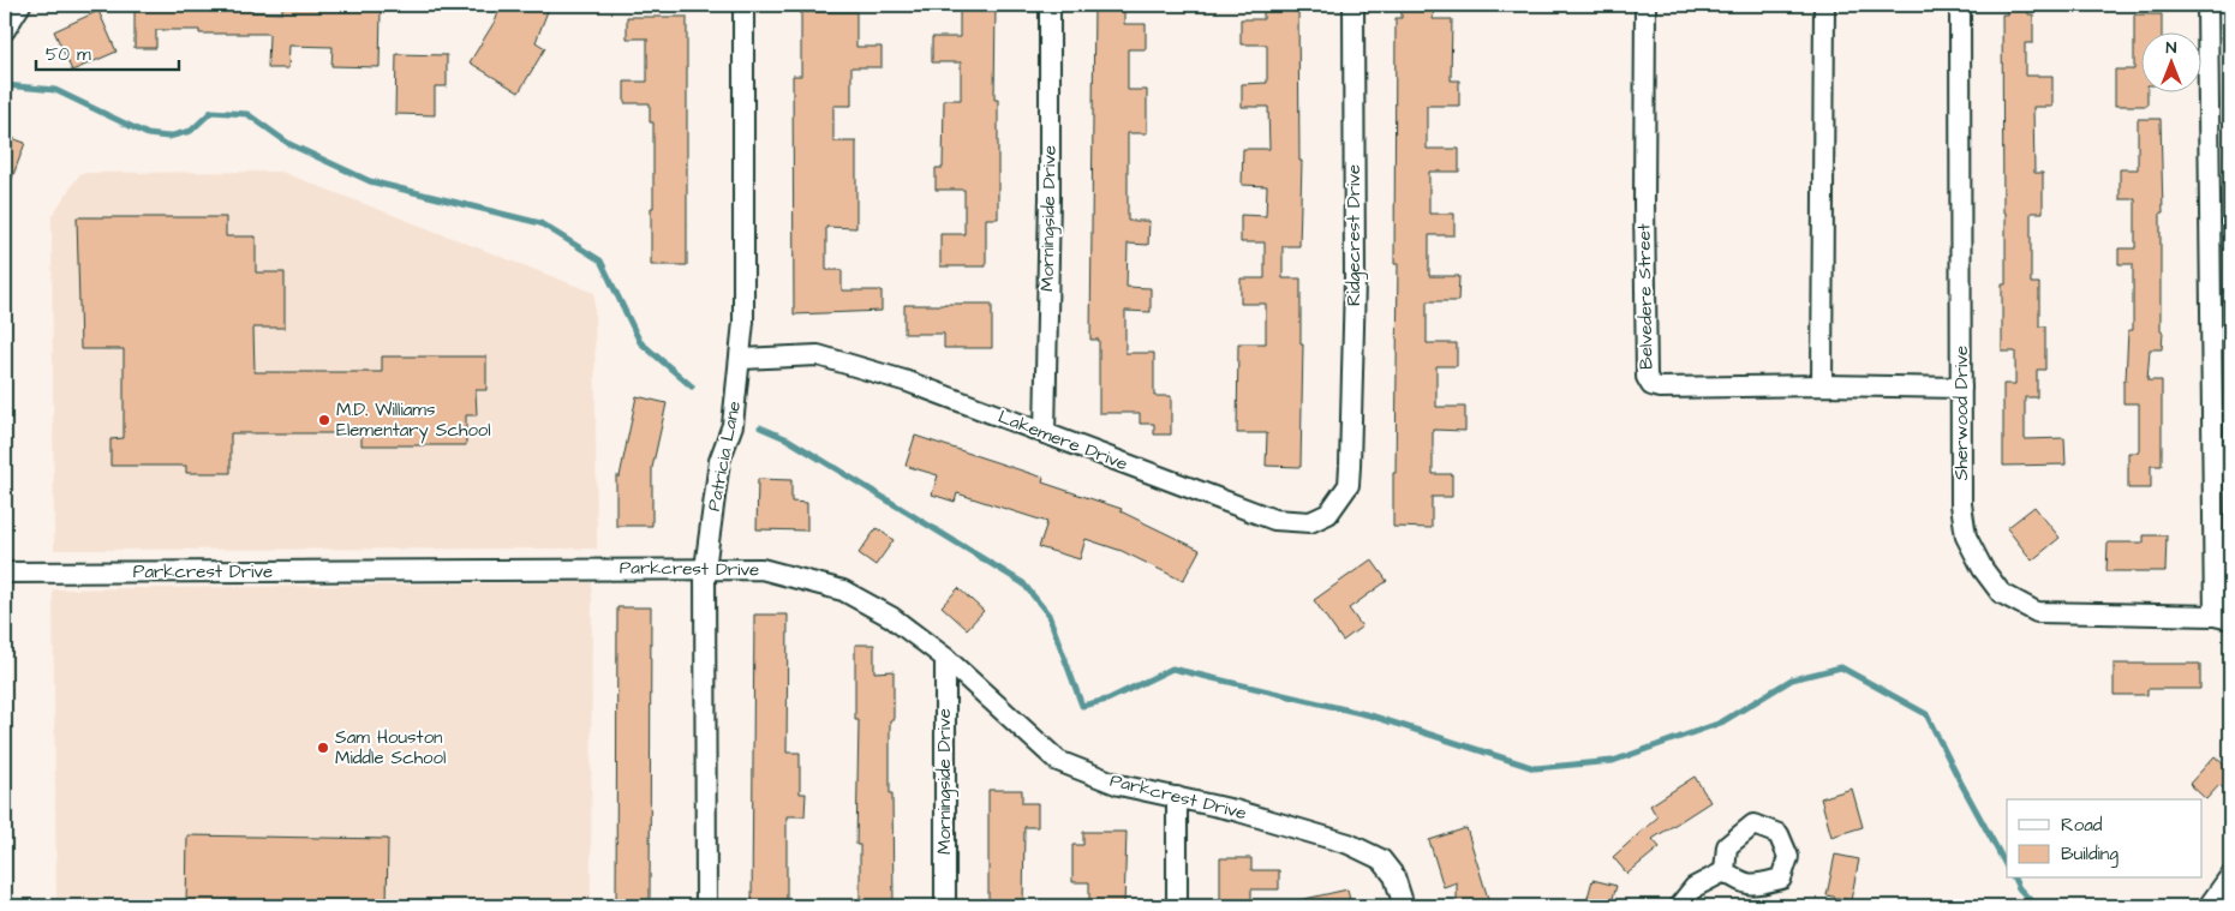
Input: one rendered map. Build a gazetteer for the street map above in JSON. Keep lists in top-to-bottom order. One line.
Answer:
{"streets":{"street":["Morningside Drive","Ridgecrest Drive","Belvedere Street","Sherwood Drive","Lakemere Drive","Patricia Lane","Parkcrest Drive"]},"crossings":[["Morningside Drive","Lakemere Drive"],["Morningside Drive","Parkcrest Drive"],["Ridgecrest Drive","Lakemere Drive"],["Belvedere Street","Sherwood Drive"],["Lakemere Drive","Patricia Lane"],["Patricia Lane","Parkcrest Drive"]],"places":["M.D. Williams Elementary School","Sam Houston Middle School"],"legend":["Road","Building"],"scale_bar":"50 m","north":"top"}
